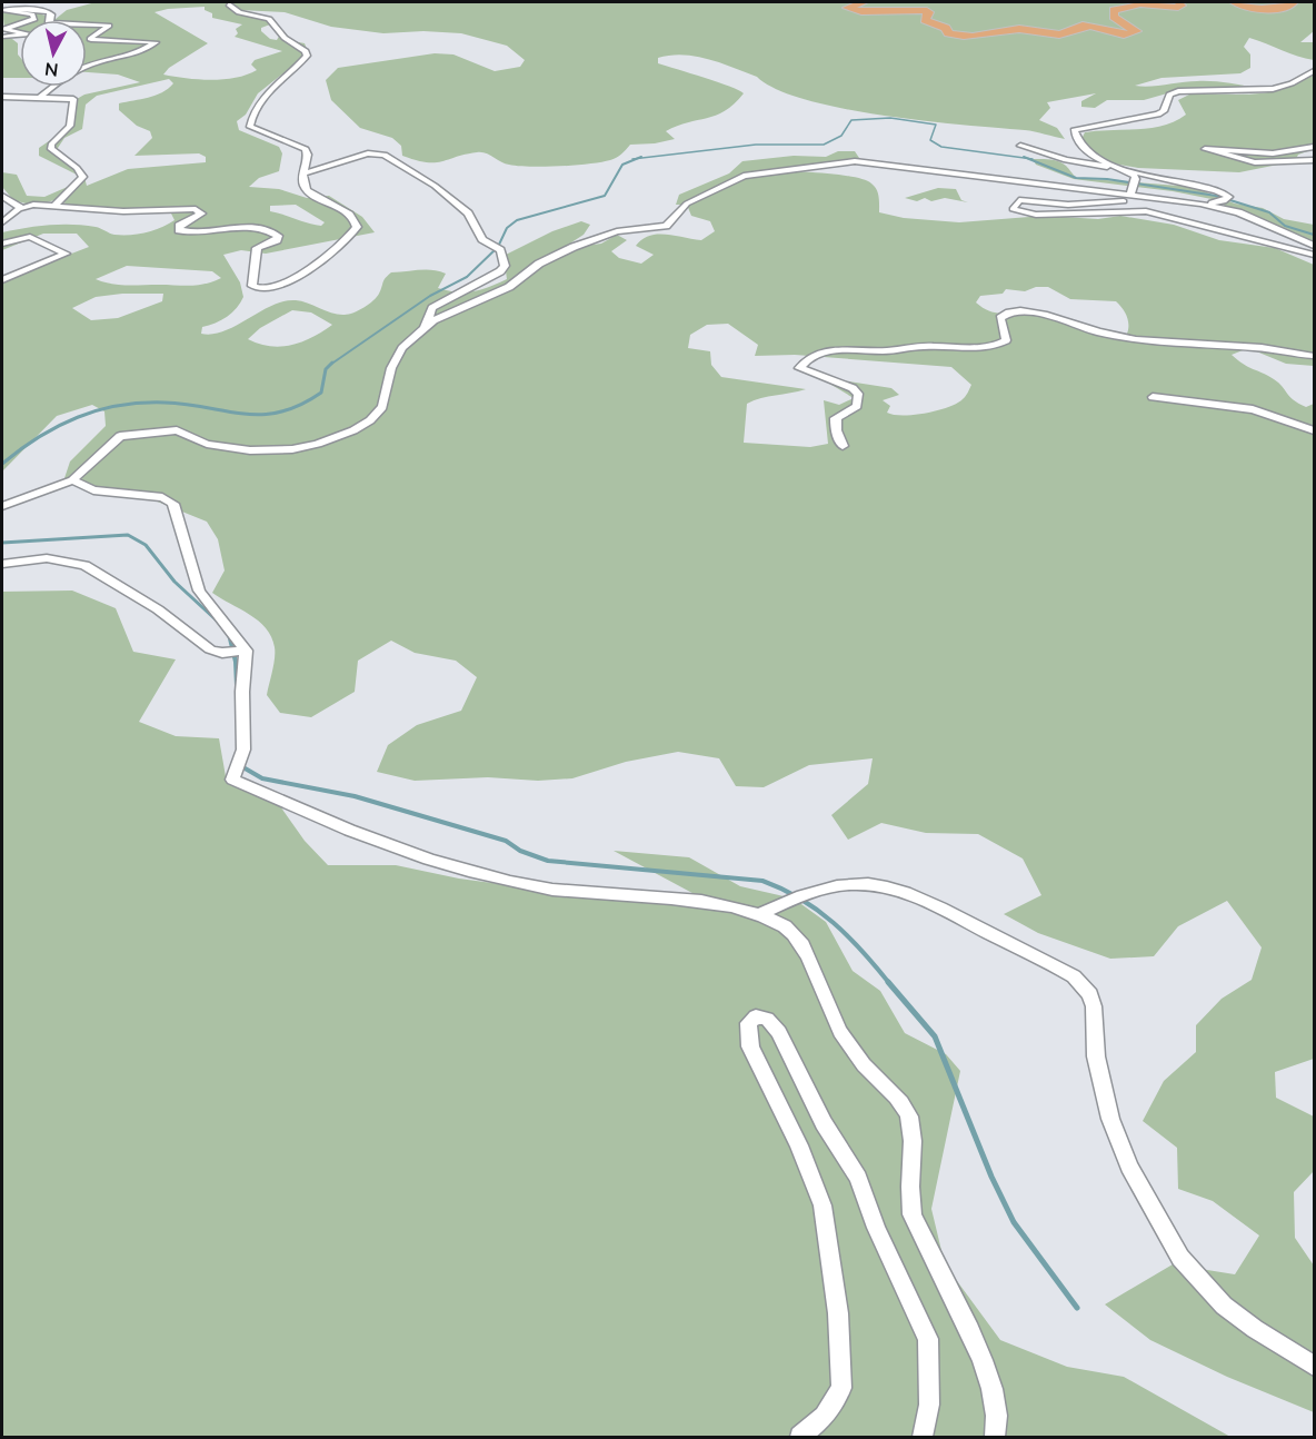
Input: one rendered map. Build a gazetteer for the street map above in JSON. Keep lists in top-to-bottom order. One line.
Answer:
{"north":"bottom"}
